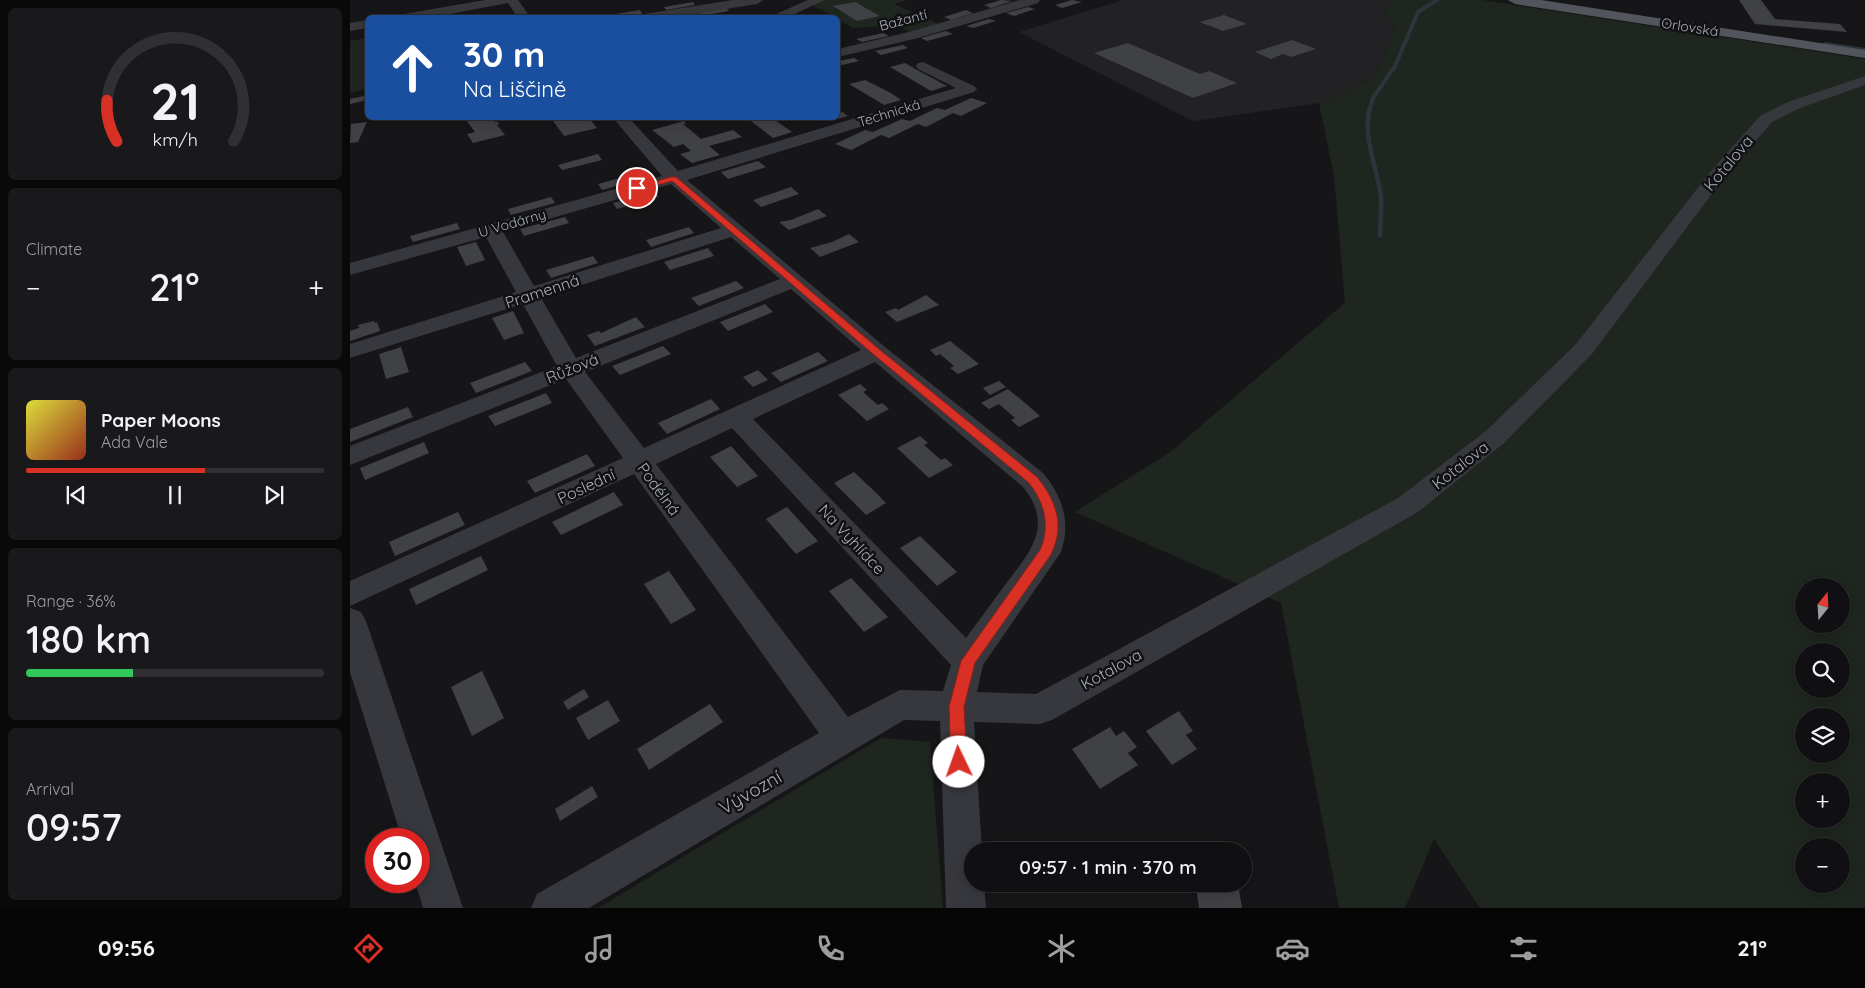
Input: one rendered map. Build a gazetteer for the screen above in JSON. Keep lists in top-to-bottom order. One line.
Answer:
{"streets":{"main road":["Orlovská"],"street":["Bažantí","Technická","Kotalova","U Vodárny","Pramenná","Růžová","Poslední","Podélná","Na Vyhlídce","Vývozní"]},"crossings":[["Technická","U Vodárny"],["Kotalova","Vývozní"],["U Vodárny","Podélná"],["Pramenná","Podélná"],["Růžová","Podélná"],["Poslední","Podélná"],["Poslední","Na Vyhlídce"],["Podélná","Vývozní"]],"north":"top","page":{"turn":["30 m","Na Liščině"],"tile":["Climate",["Range · 36%","180 km"],["Arrival","09:57"]],"heat":["−","21°","+"],"song":["Paper Moons","Ada Vale"],"map_buttons":["+","−"],"limit":"30","trip":"09:57 · 1 min · 370 m","tabs":["09:56","21°"],"gauge":["21","km/h"]}}
